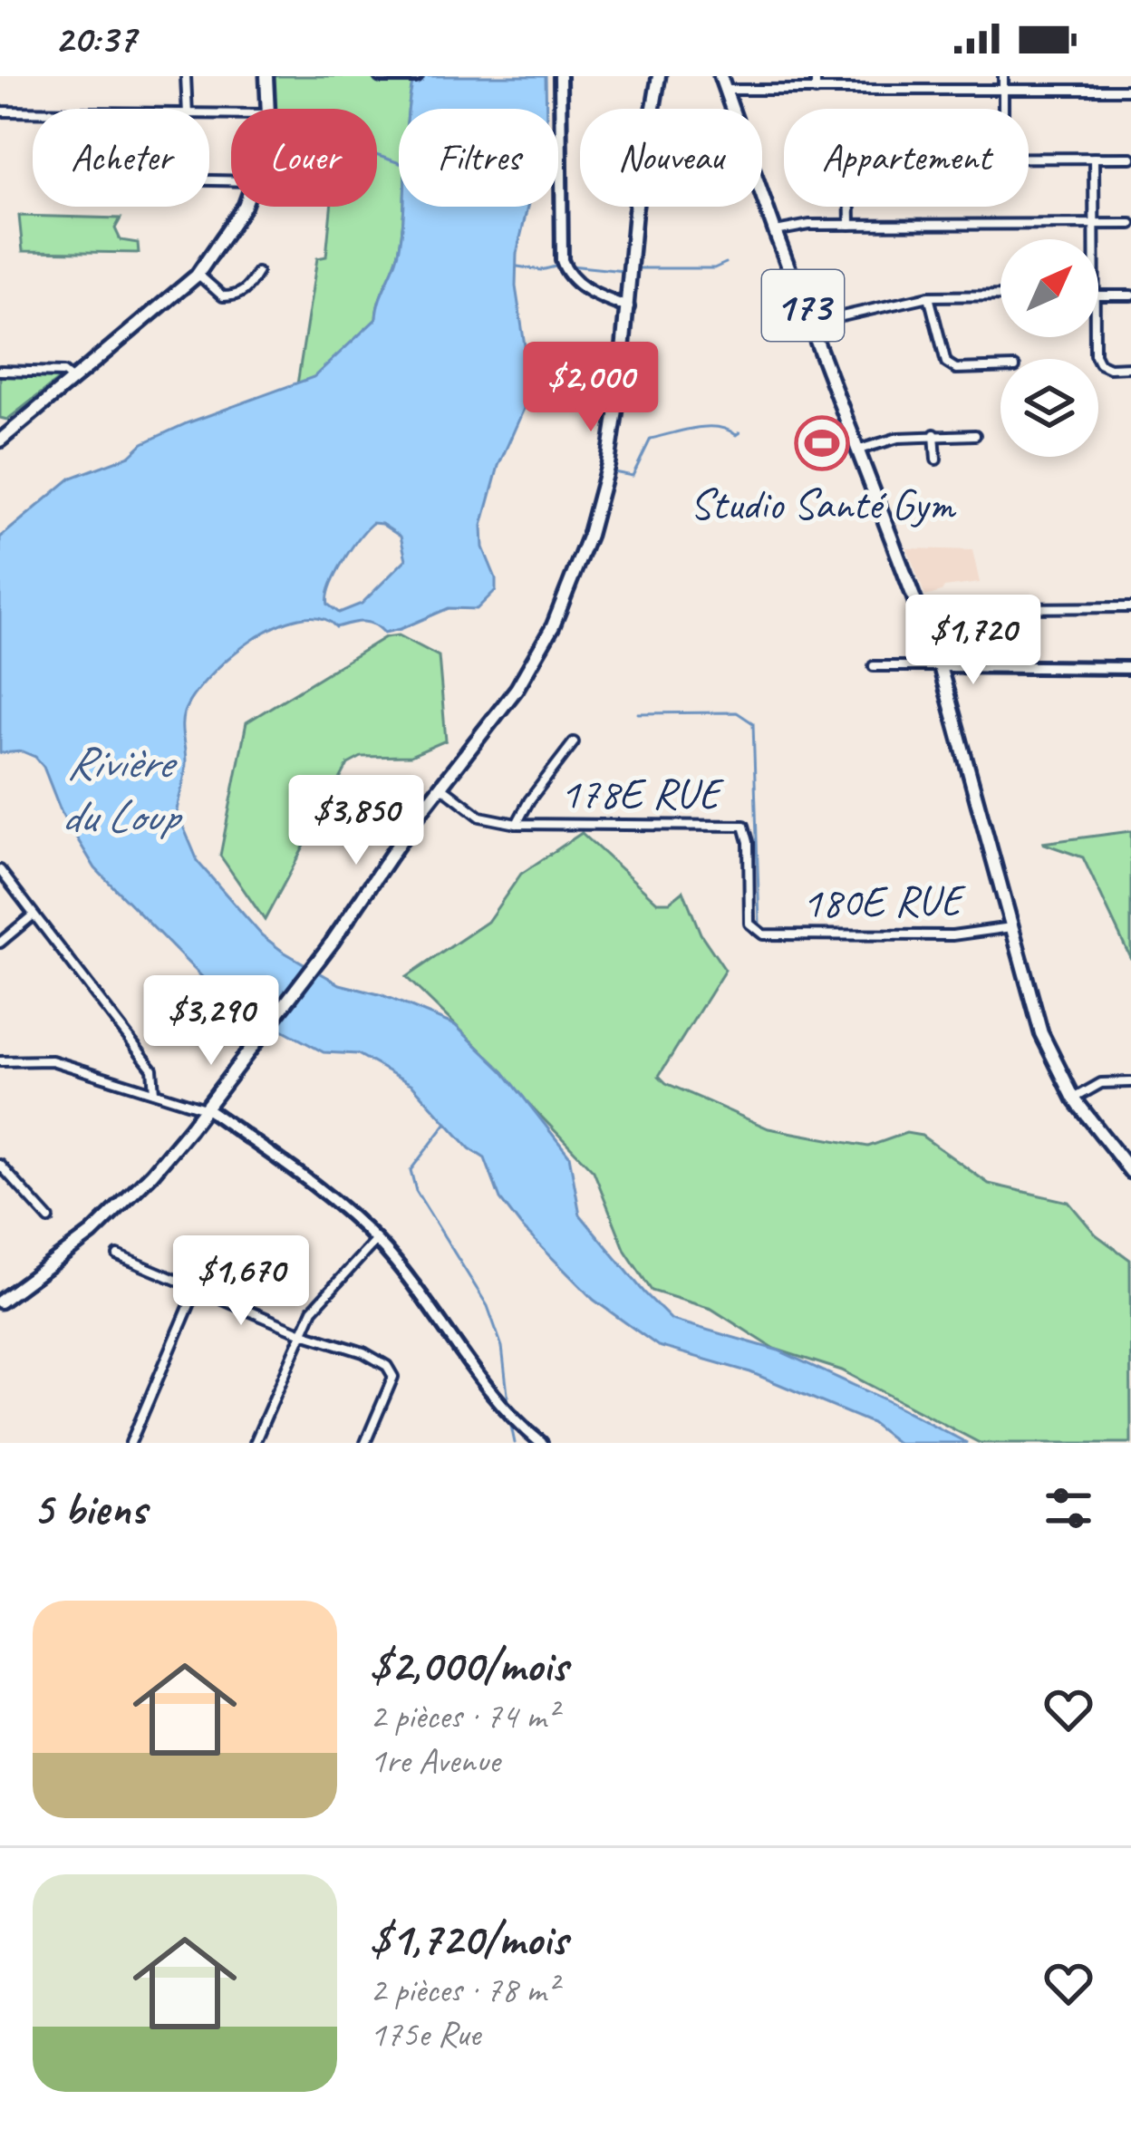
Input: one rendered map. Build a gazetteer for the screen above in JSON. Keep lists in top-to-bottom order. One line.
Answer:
{"streets":{"main road":["173"],"street":["178E RUE","180E RUE"]},"crossings":[["173","180E RUE"],["178E RUE","180E RUE"]],"water":["Rivière du Loup"],"places":{"sports":["Studio Santé Gym"]},"north":"top right","page":{"status":"20:37","chip":["Acheter","Louer","Filtres","Nouveau","Appartement"],"price":["$2,000","$1,720","$3,850","$3,290","$1,670"],"heading":"5 biens","list":[{"name":"$2,000/mois","note":"2 pièces · 74 m² · 1re Avenue"},{"name":"$1,720/mois","note":"2 pièces · 78 m² · 175e Rue"}]}}
